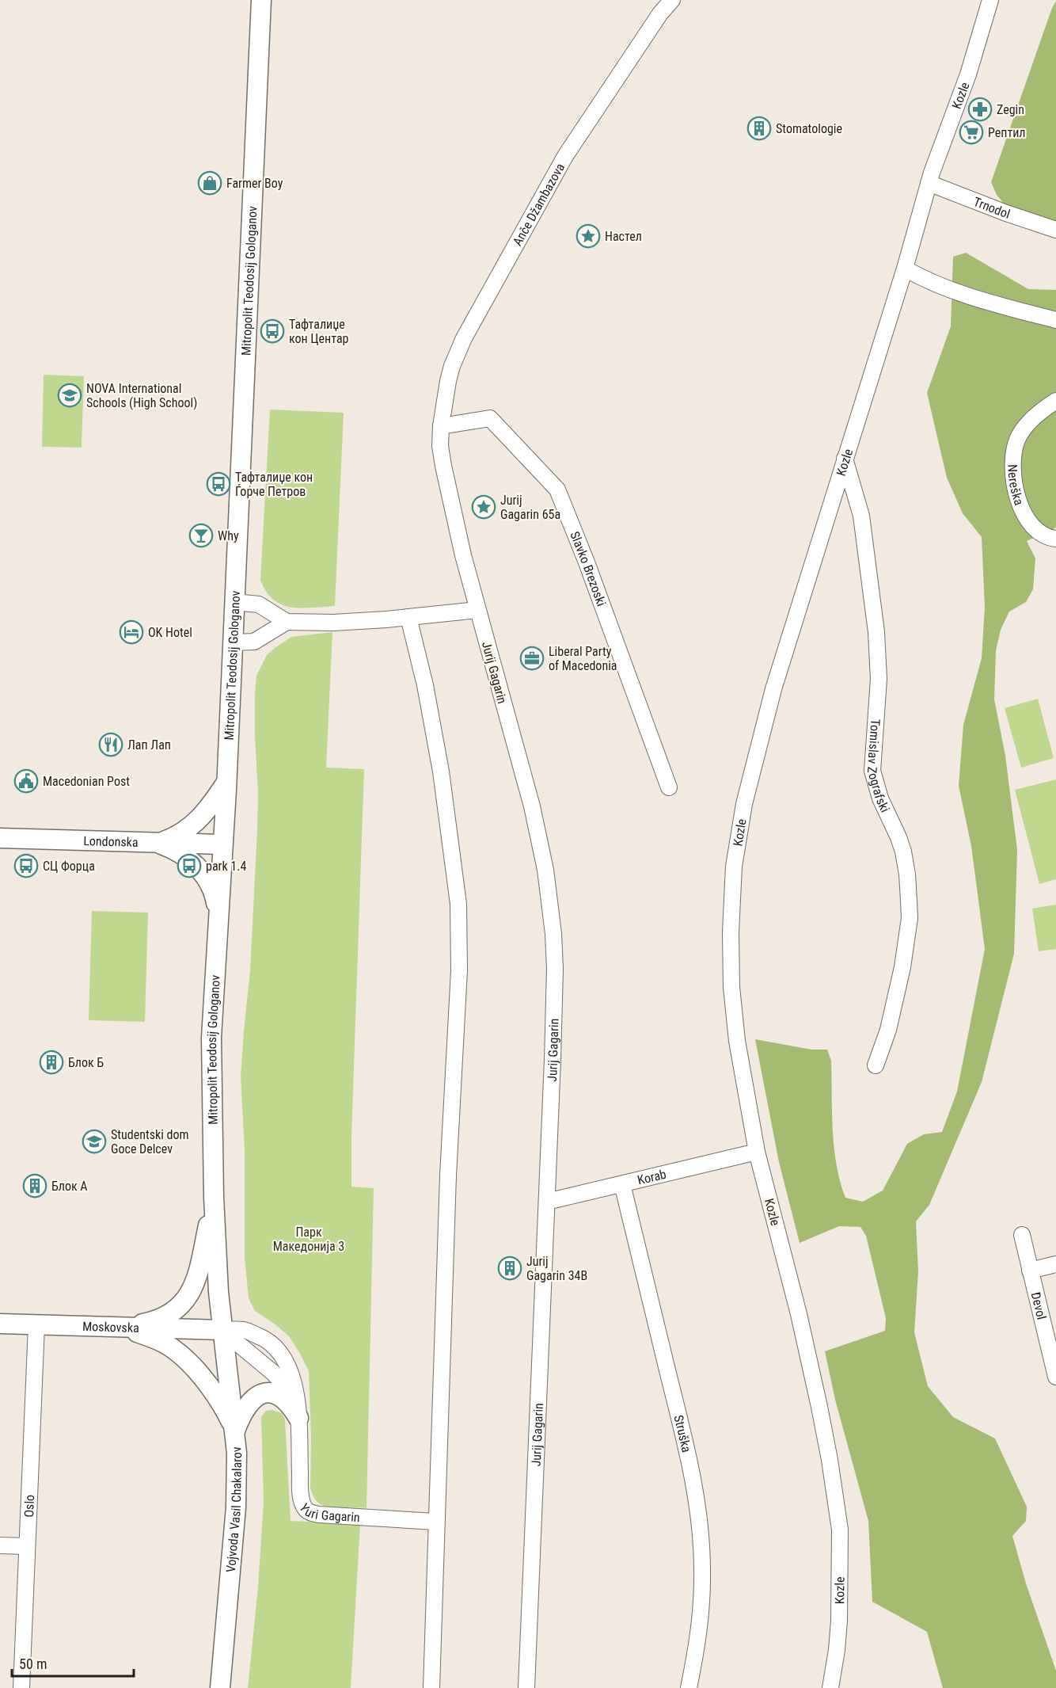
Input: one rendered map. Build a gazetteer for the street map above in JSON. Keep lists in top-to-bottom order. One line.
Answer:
{"streets":{"street":["Kozle","Anče Džambazova","Trnodol","Mitropolit Teodosij Gologanov","Nereška","Slavko Brezoski","Jurij Gagarin","Tomislav Zografski","Londonska","Korab","Devol","Moskovska","Struška","Oslo","Yuri Gagarin","Vojvoda Vasil Chakalarov"]},"crossings":[["Kozle","Trnodol"],["Kozle","Tomislav Zografski"],["Kozle","Korab"],["Anče Džambazova","Slavko Brezoski"],["Anče Džambazova","Jurij Gagarin"],["Mitropolit Teodosij Gologanov","Londonska"],["Mitropolit Teodosij Gologanov","Moskovska"],["Mitropolit Teodosij Gologanov","Yuri Gagarin"],["Mitropolit Teodosij Gologanov","Vojvoda Vasil Chakalarov"],["Slavko Brezoski","Jurij Gagarin"],["Jurij Gagarin","Korab"],["Korab","Struška"],["Moskovska","Oslo"],["Moskovska","Yuri Gagarin"],["Moskovska","Vojvoda Vasil Chakalarov"],["Yuri Gagarin","Vojvoda Vasil Chakalarov"]],"parks":["Парк Македонија 3"],"places":{"pharmacy":["Zegin"],"building":["Stomatologie","Блок Б","Блок А","Jurij Gagarin 34B"],"supermarket":["Рептил"],"shop":["Farmer Boy"],"place":["Настел","Jurij Gagarin 65a"],"bus stop":["Тафталиџе кон Центар","Тафталиџе кон Ѓорче Петров","СЦ Форца","park 1.4"],"school or university":["NOVA International Schools (High School)","Studentski dom Goce Delcev"],"bar":["Why"],"hotel":["OK Hotel"],"office":["Liberal Party of Macedonia"],"restaurant":["Лап Лап"],"public building":["Macedonian Post"]},"scale_bar":"50 m"}
